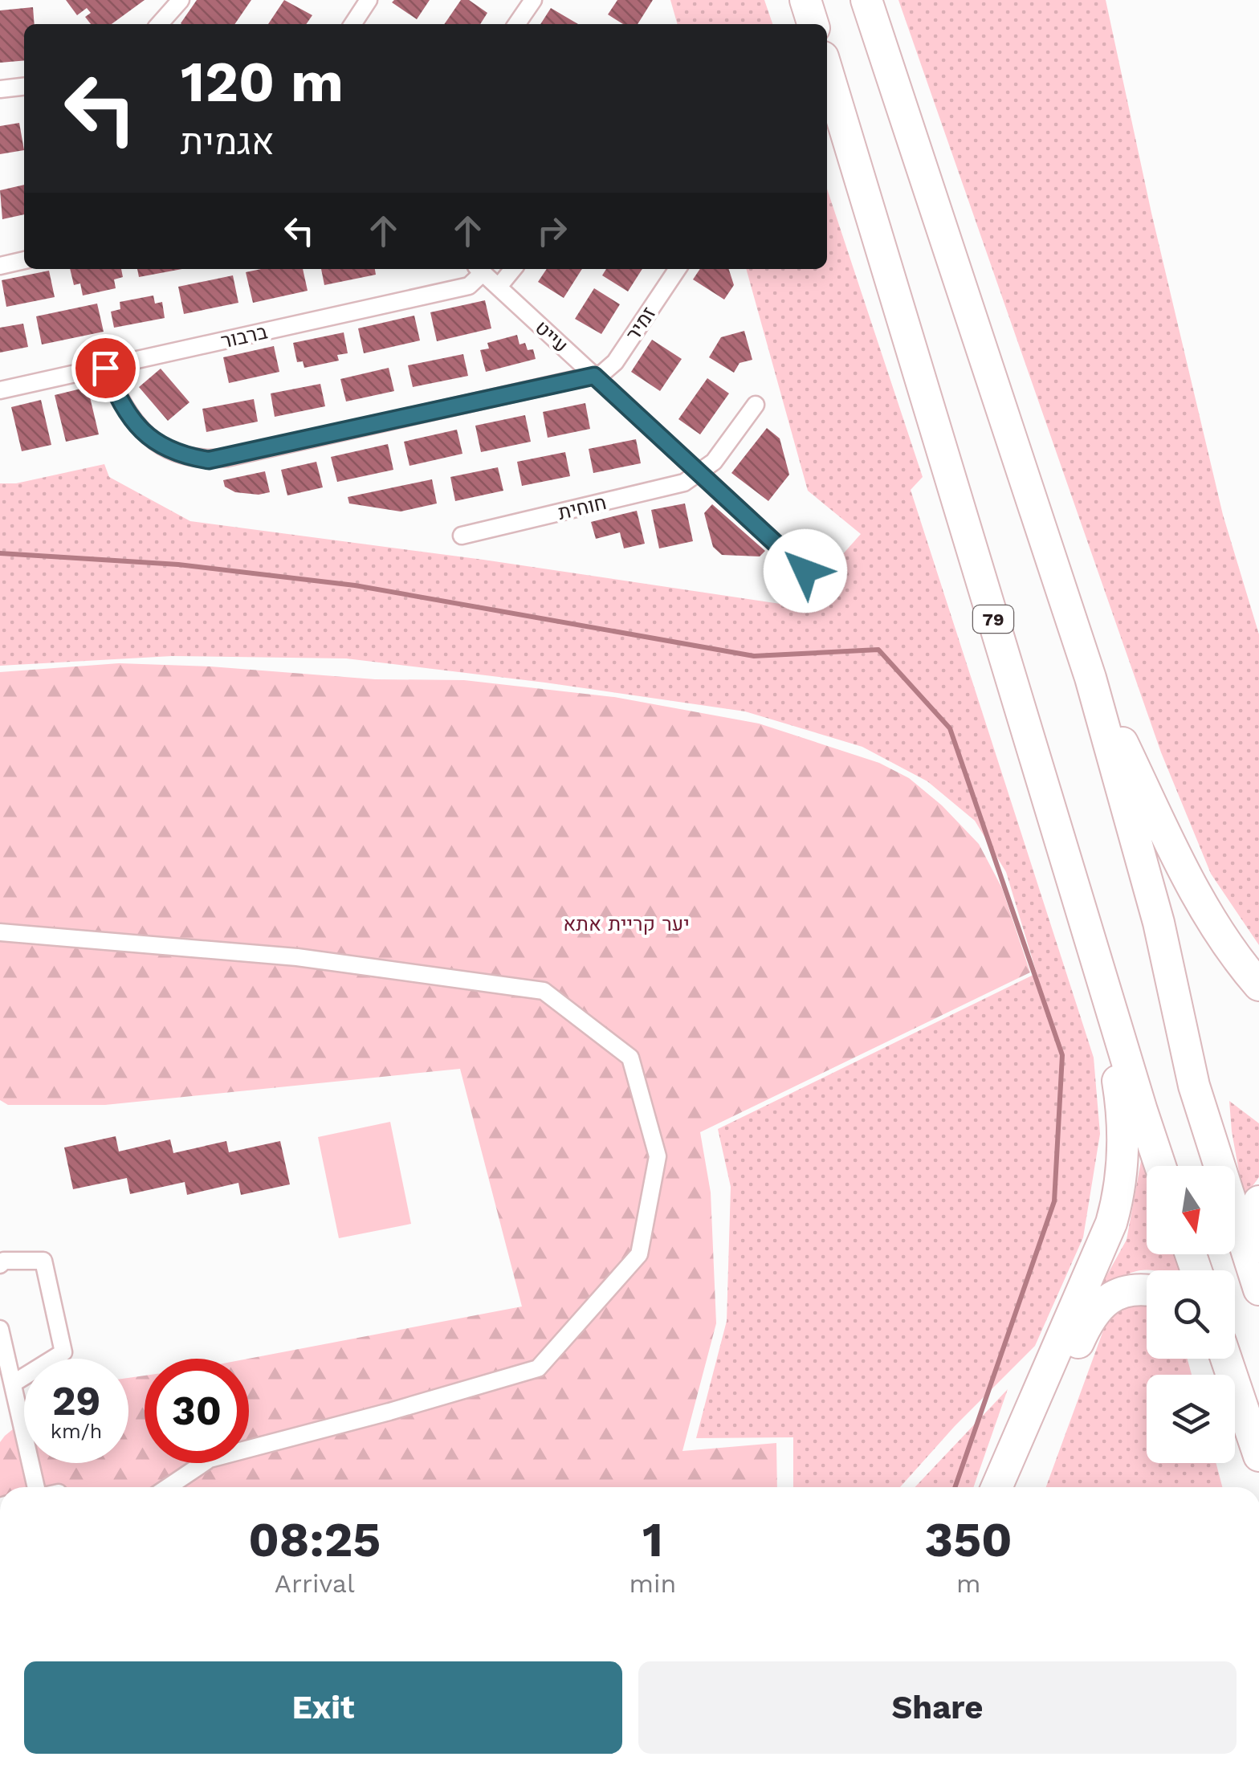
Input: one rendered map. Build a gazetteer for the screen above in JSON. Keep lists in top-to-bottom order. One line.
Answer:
{"streets":{"highway":["79"],"street":["זמיר","ברבור","עייט","חוחית"]},"crossings":[["זמיר","עייט"],["ברבור","עייט"],["עייט","חוחית"]],"parks":["יער קריית אתא"],"north":"bottom","page":{"turn":["120 m","אגמית"],"speed":"29 km/h","limit":"30","eta":["08:25","Arrival","1","min","350","m"],"buttons":["Exit","Share"]}}
